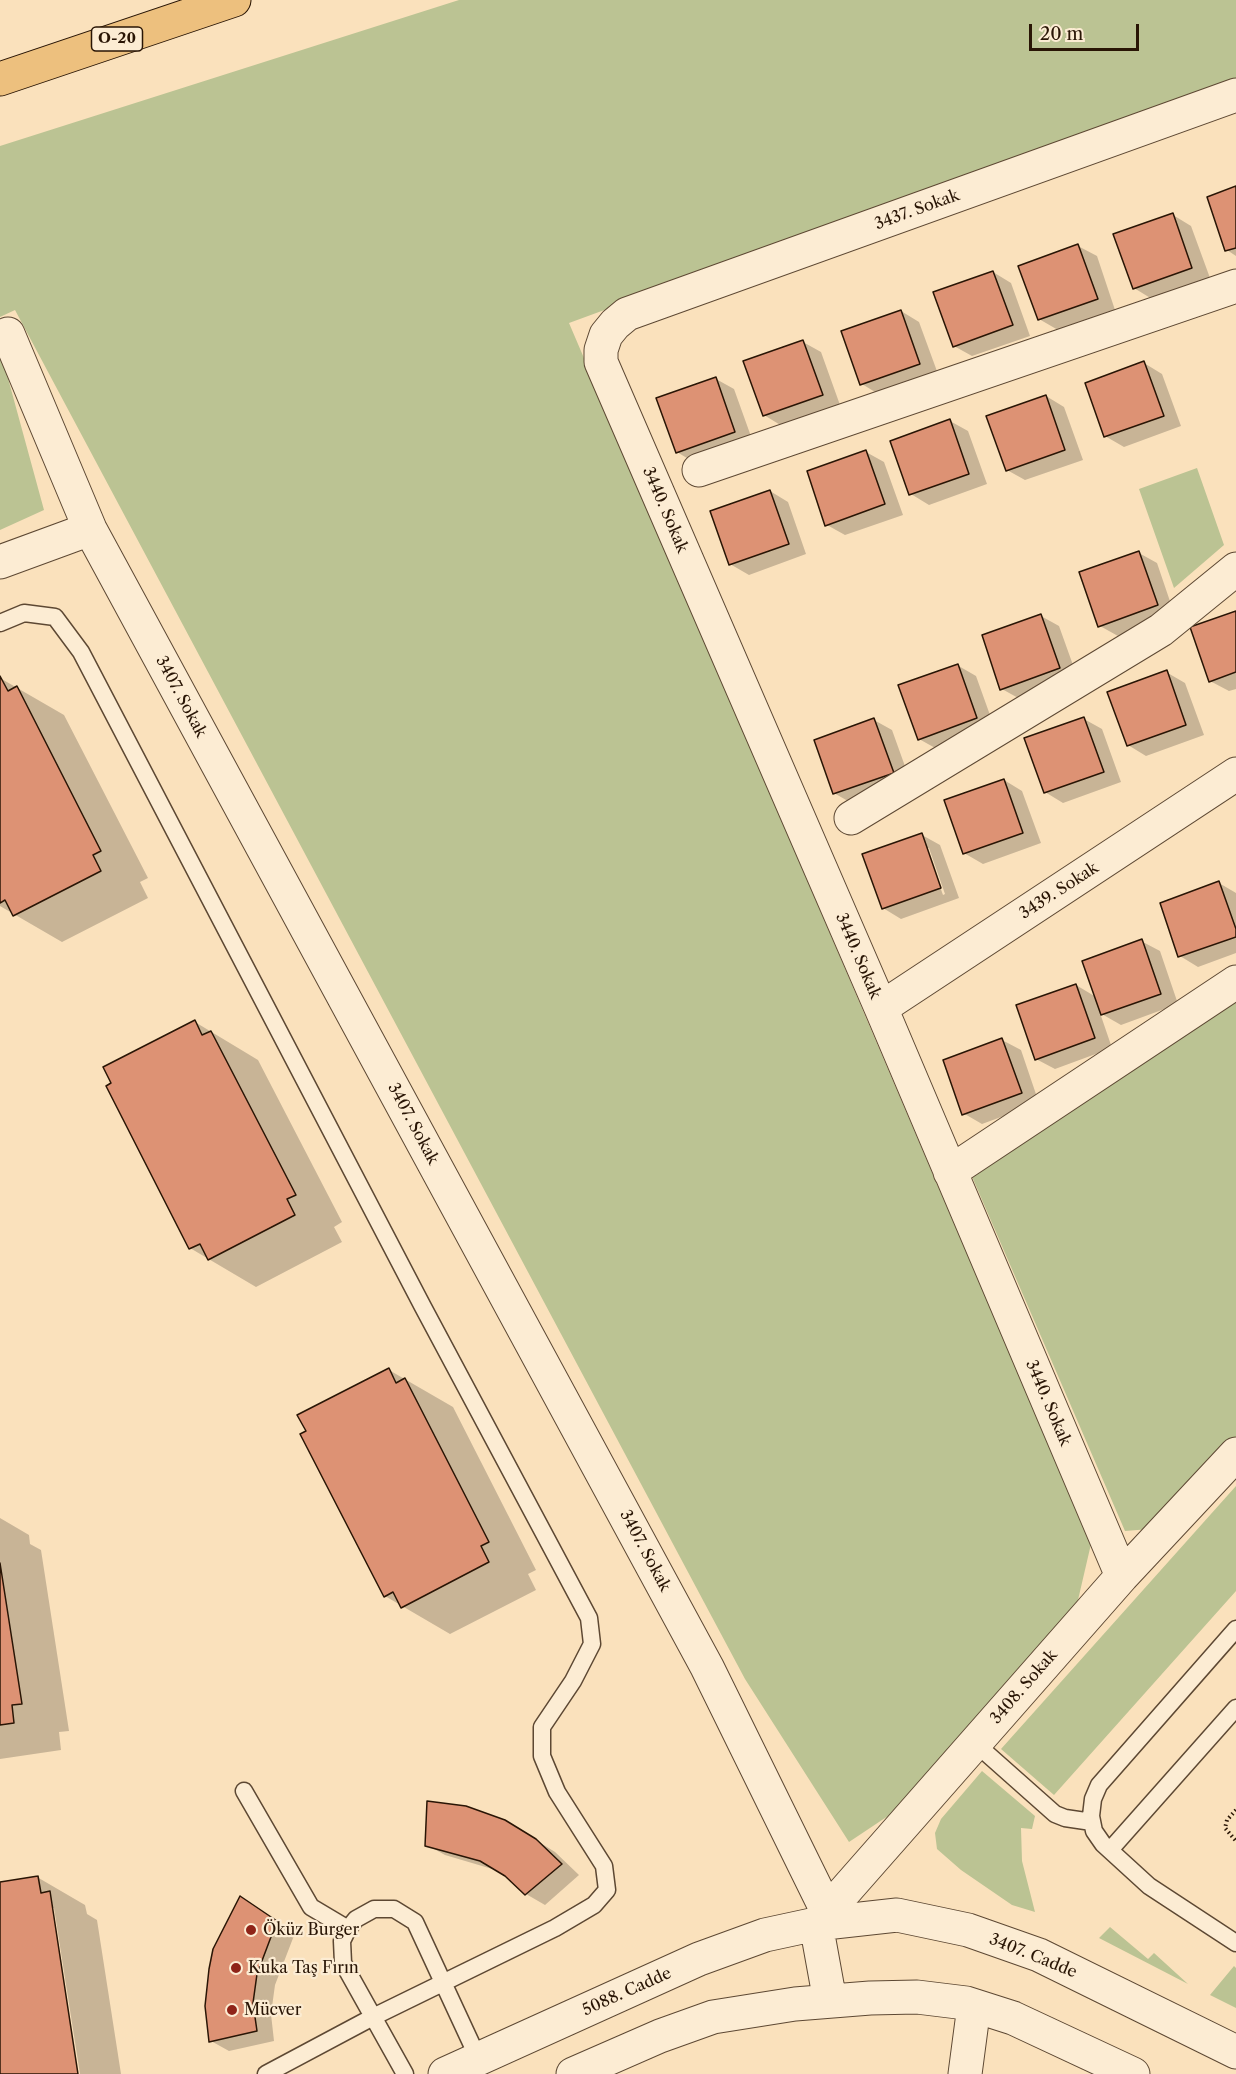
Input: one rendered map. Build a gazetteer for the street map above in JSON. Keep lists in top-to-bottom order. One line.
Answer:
{"streets":{"highway":["O-20"],"street":["3437. Sokak","3440. Sokak","3407. Sokak","3439. Sokak","3408. Sokak","3407. Cadde","5088. Cadde"]},"crossings":[["3437. Sokak","3440. Sokak"],["3440. Sokak","3439. Sokak"],["3440. Sokak","3408. Sokak"],["3407. Sokak","3408. Sokak"],["3407. Sokak","3407. Cadde"],["3407. Sokak","5088. Cadde"],["3408. Sokak","3407. Cadde"],["3408. Sokak","5088. Cadde"],["3407. Cadde","5088. Cadde"]],"places":["Öküz Burger","Kuka Taş Fırın","Mücver"],"scale_bar":"20 m"}
